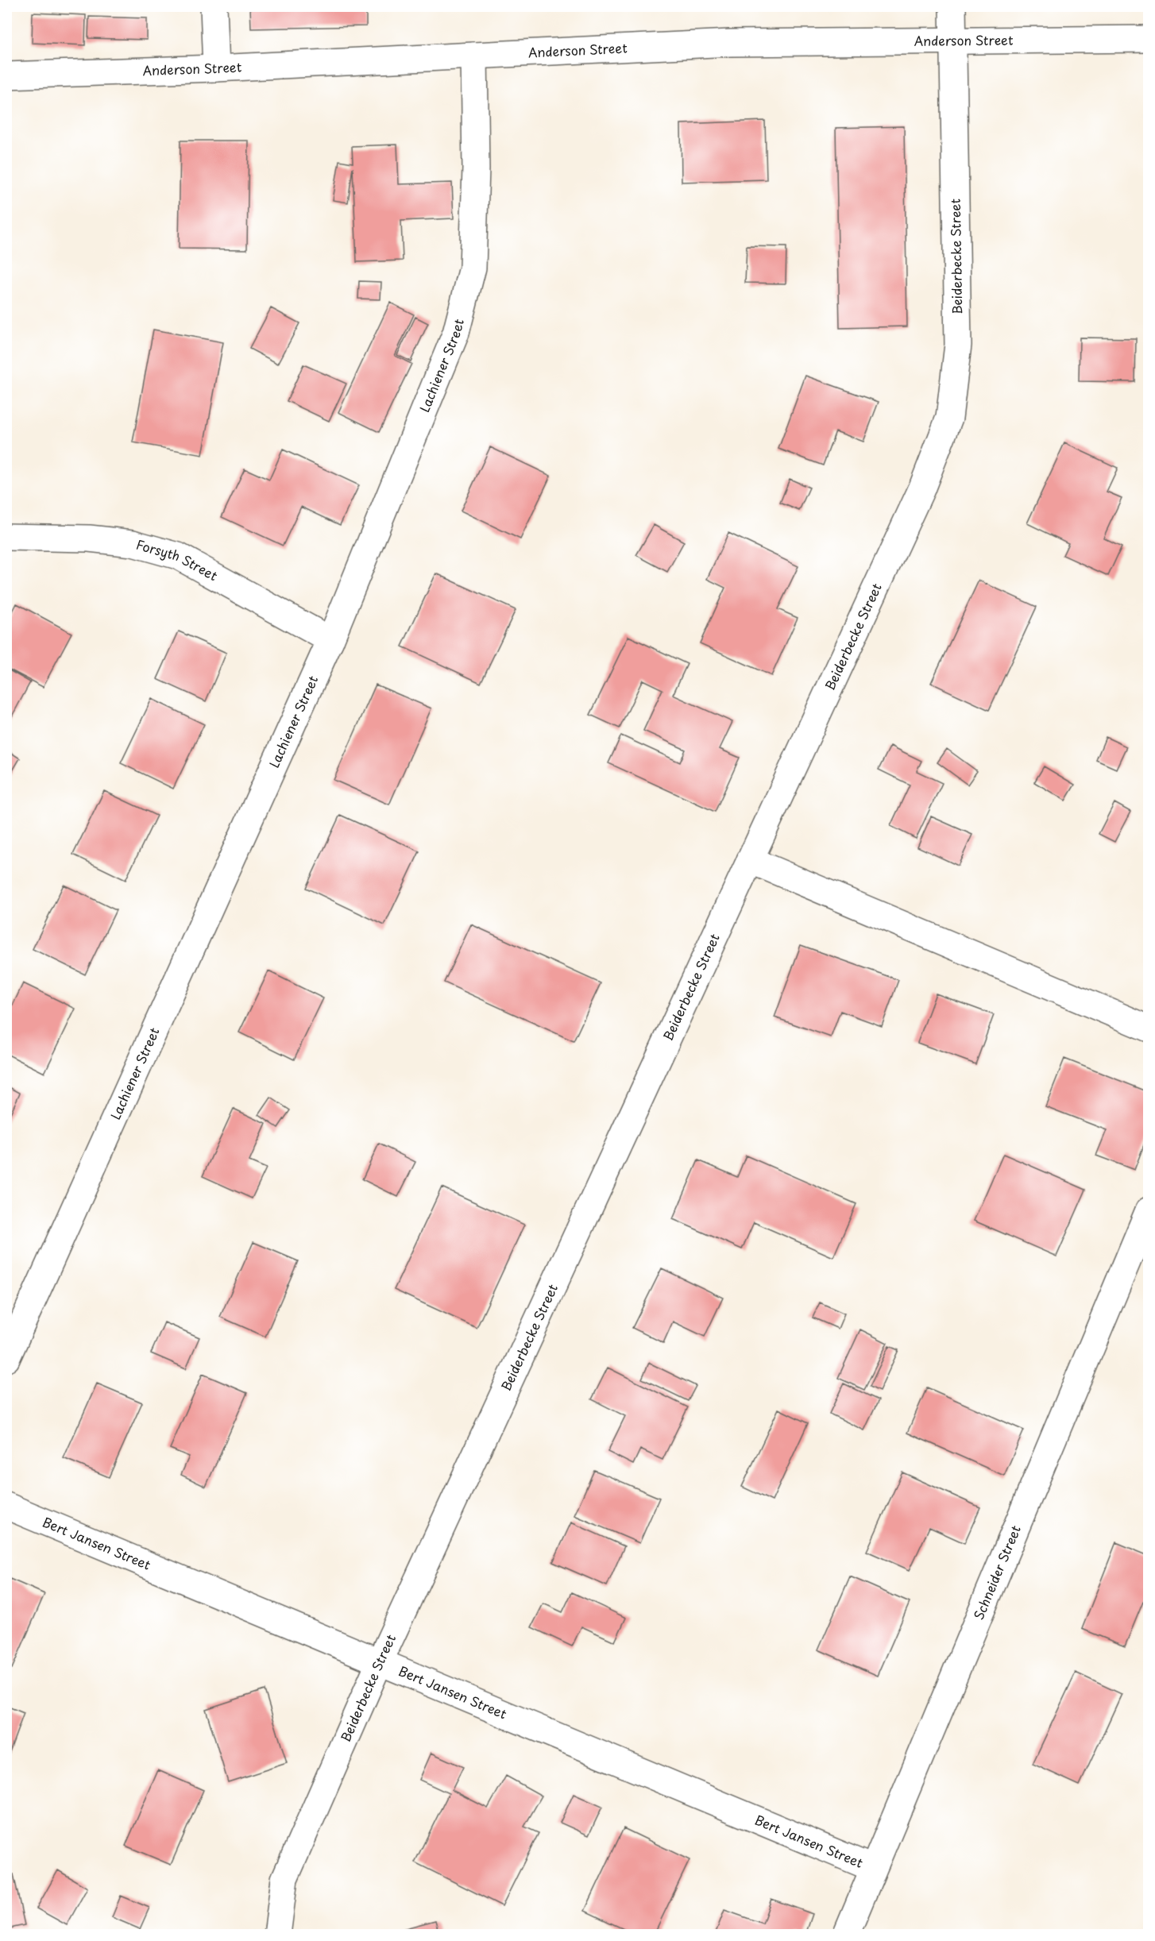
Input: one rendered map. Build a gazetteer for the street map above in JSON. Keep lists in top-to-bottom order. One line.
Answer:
{"streets":{"street":["Anderson Street","Beiderbecke Street","Lachiener Street","Forsyth Street","Bert Jansen Street","Schneider Street"]},"crossings":[["Anderson Street","Beiderbecke Street"],["Anderson Street","Lachiener Street"],["Beiderbecke Street","Bert Jansen Street"],["Lachiener Street","Forsyth Street"],["Bert Jansen Street","Schneider Street"]]}
